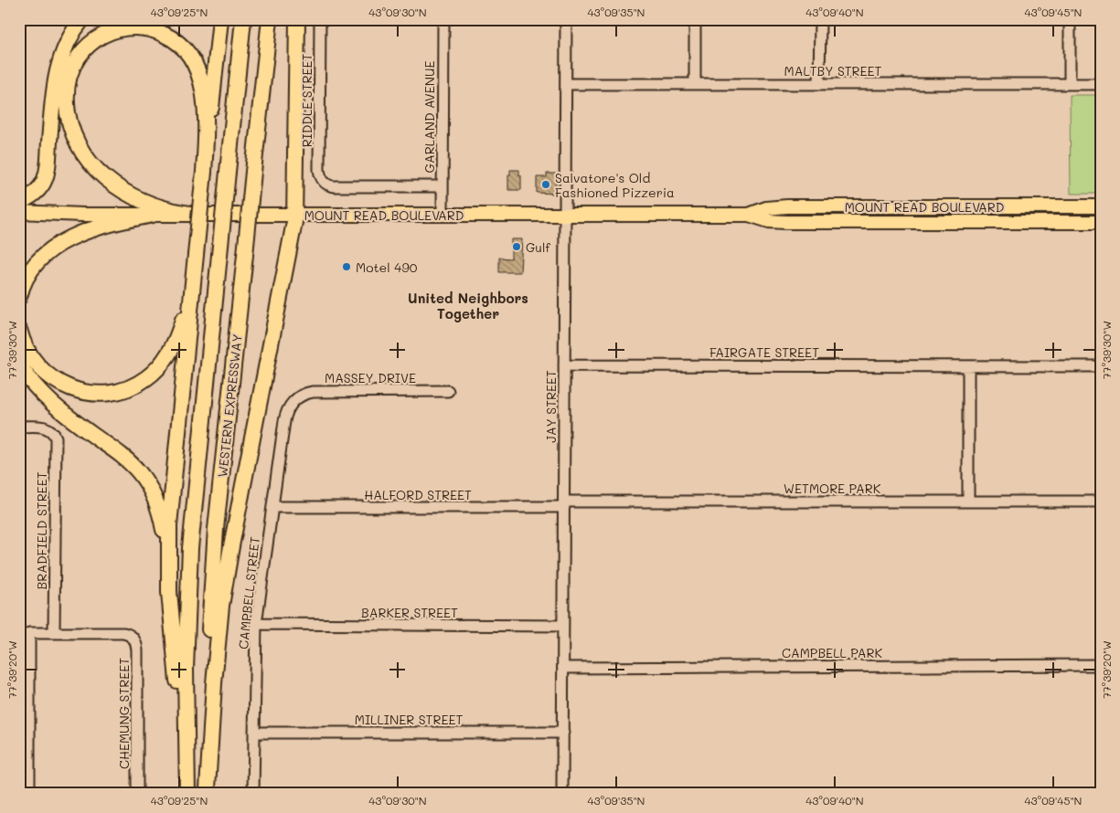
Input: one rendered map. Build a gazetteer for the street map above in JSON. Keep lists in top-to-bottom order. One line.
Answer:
{"streets":{"highway":["WESTERN EXPRESSWAY"],"main road":["MOUNT READ BOULEVARD"],"street":["MALTBY STREET","RIDDLE STREET","GARLAND AVENUE","FAIRGATE STREET","MASSEY DRIVE","JAY STREET","WETMORE PARK","HALFORD STREET","BRADFIELD STREET","CAMPBELL STREET","BARKER STREET","CAMPBELL PARK","CHEMUNG STREET","MILLINER STREET"]},"crossings":[["MALTBY STREET","JAY STREET"],["RIDDLE STREET","GARLAND AVENUE"],["GARLAND AVENUE","MOUNT READ BOULEVARD"],["MOUNT READ BOULEVARD","JAY STREET"],["FAIRGATE STREET","JAY STREET"],["MASSEY DRIVE","CAMPBELL STREET"],["JAY STREET","WETMORE PARK"],["JAY STREET","HALFORD STREET"],["JAY STREET","BARKER STREET"],["JAY STREET","CAMPBELL PARK"],["JAY STREET","MILLINER STREET"],["WETMORE PARK","HALFORD STREET"],["HALFORD STREET","CAMPBELL STREET"],["BRADFIELD STREET","CHEMUNG STREET"],["CAMPBELL STREET","BARKER STREET"],["CAMPBELL STREET","MILLINER STREET"]],"districts":["United Neighbors Together"],"places":["Salvatore's Old Fashioned Pizzeria","Gulf","Motel 490"],"coordinates":["43°09'25\"N","43°09'30\"N","43°09'35\"N","43°09'40\"N","43°09'45\"N","77°39'30\"W","77°39'20\"W"]}
